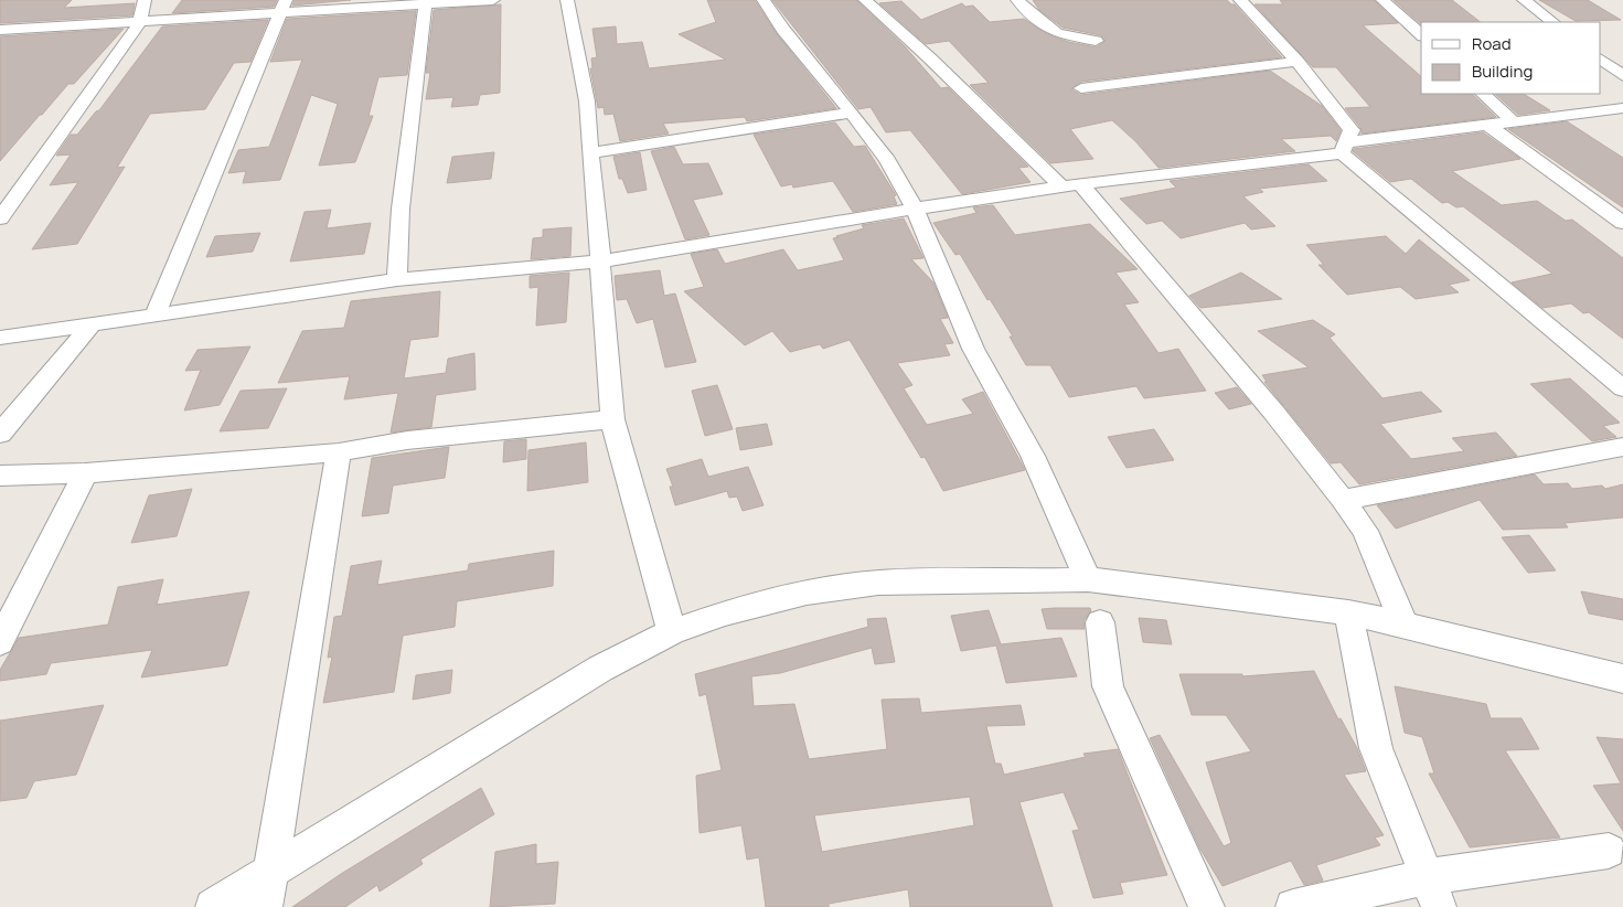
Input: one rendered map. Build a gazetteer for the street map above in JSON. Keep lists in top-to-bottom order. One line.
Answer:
{"legend":["Road","Building"]}
